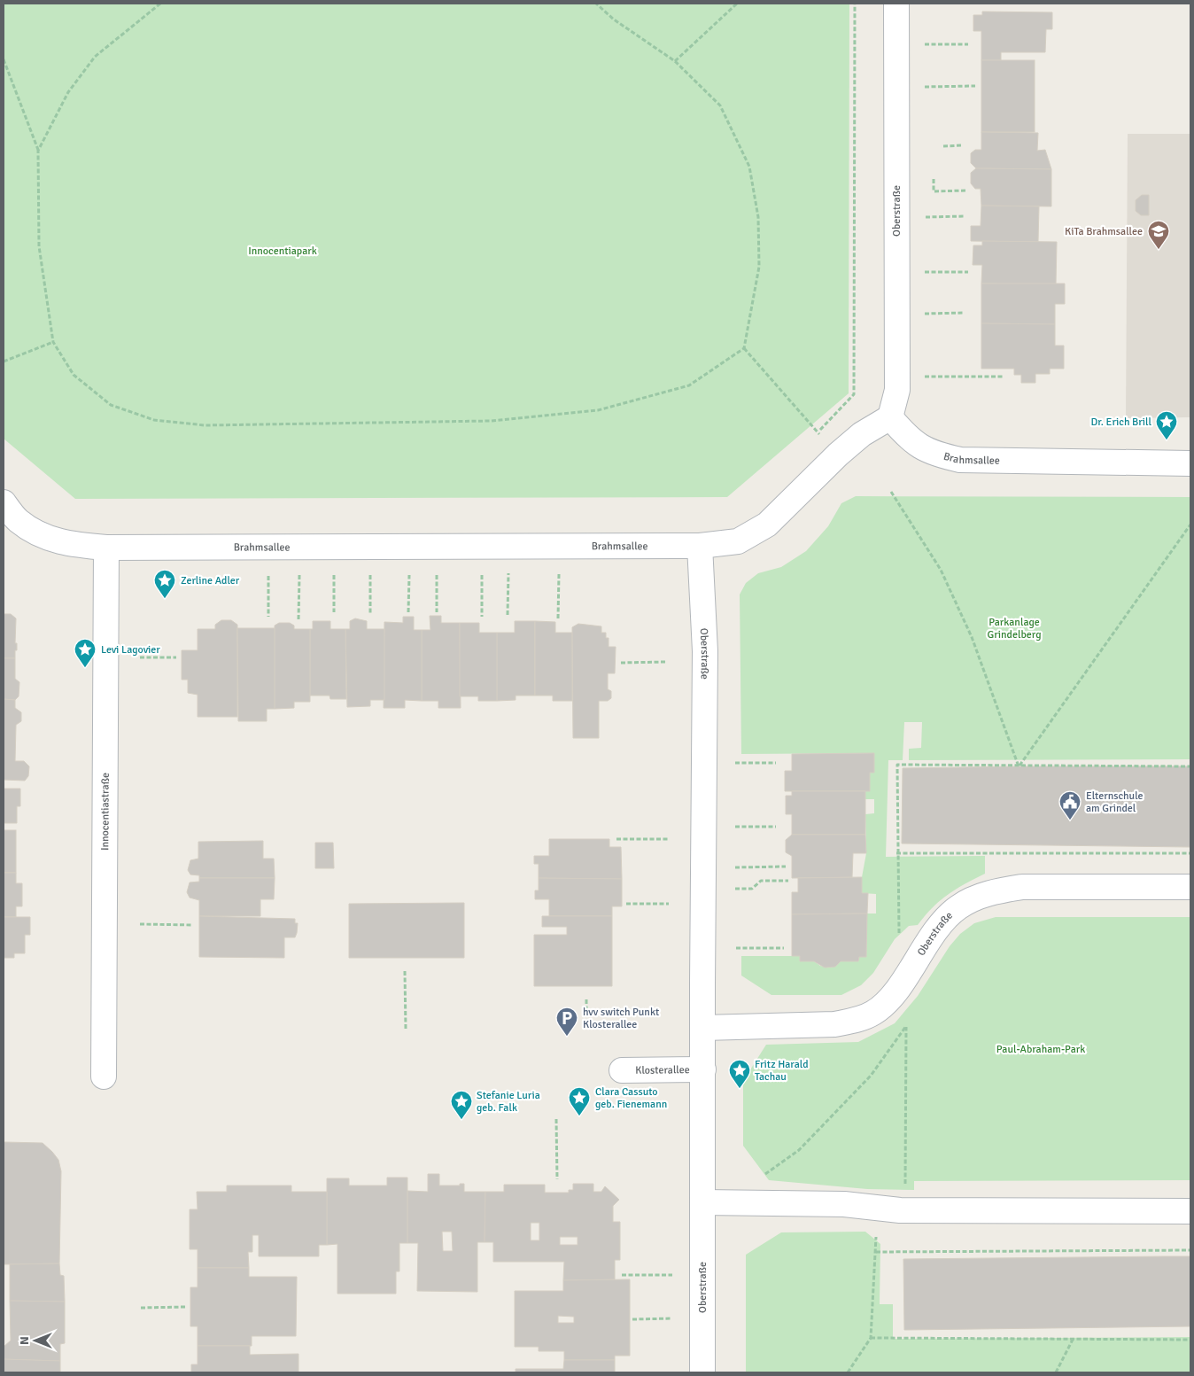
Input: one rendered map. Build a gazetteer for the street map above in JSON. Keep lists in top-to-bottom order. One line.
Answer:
{"streets":{"street":["Oberstraße","Brahmsallee","Innocentiastraße","Klosterallee"]},"crossings":[["Oberstraße","Brahmsallee"],["Oberstraße","Klosterallee"],["Brahmsallee","Innocentiastraße"]],"parks":["Innocentiapark","Parkanlage Grindelberg","Paul-Abraham-Park"],"places":{"school or university":["KiTa Brahmsallee"],"place":["Dr. Erich Brill","Zerline Adler","Levi Lagovier","Fritz Harald Tachau","Clara Cassuto geb. Fienemann","Stefanie Luria geb. Falk"],"public building":["Elternschule am Grindel"],"parking":["hvv switch Punkt Klosterallee"]},"north":"left"}
